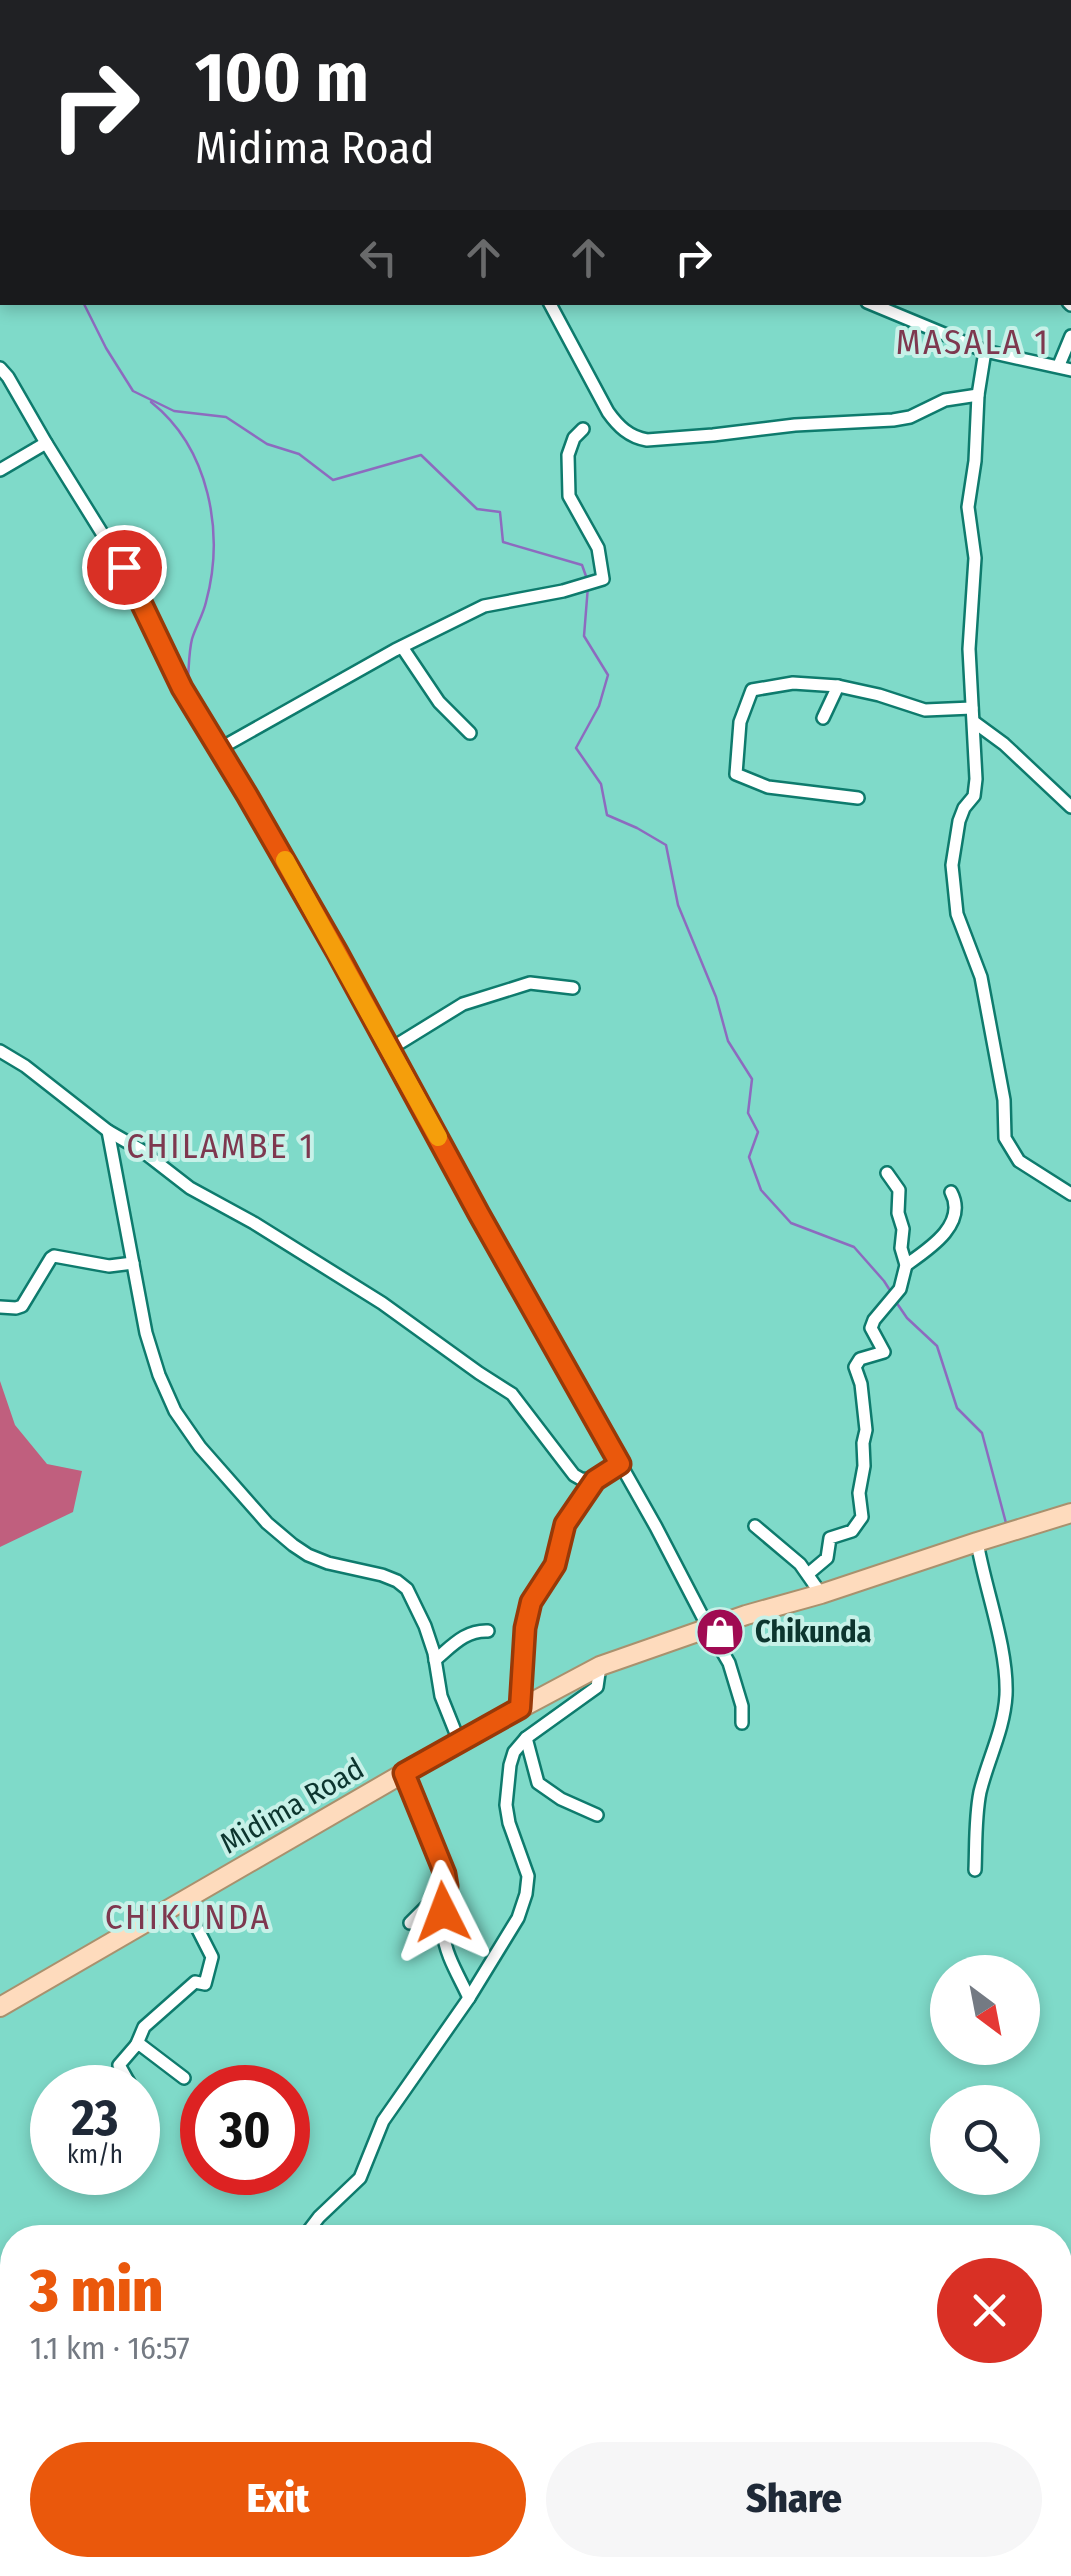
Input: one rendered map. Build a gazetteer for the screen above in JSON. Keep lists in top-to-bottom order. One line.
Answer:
{"streets":{"main road":["Midima Road"]},"districts":["MASALA 1","CHILAMBE 1","CHIKUNDA"],"places":{"shop":["Chikunda"]},"north":"bottom right","page":{"turn":["100 m","Midima Road"],"speed":"23 km/h","limit":"30","heading":["3 min","1.1 km · 16:57"],"buttons":["Exit","Share"]}}
